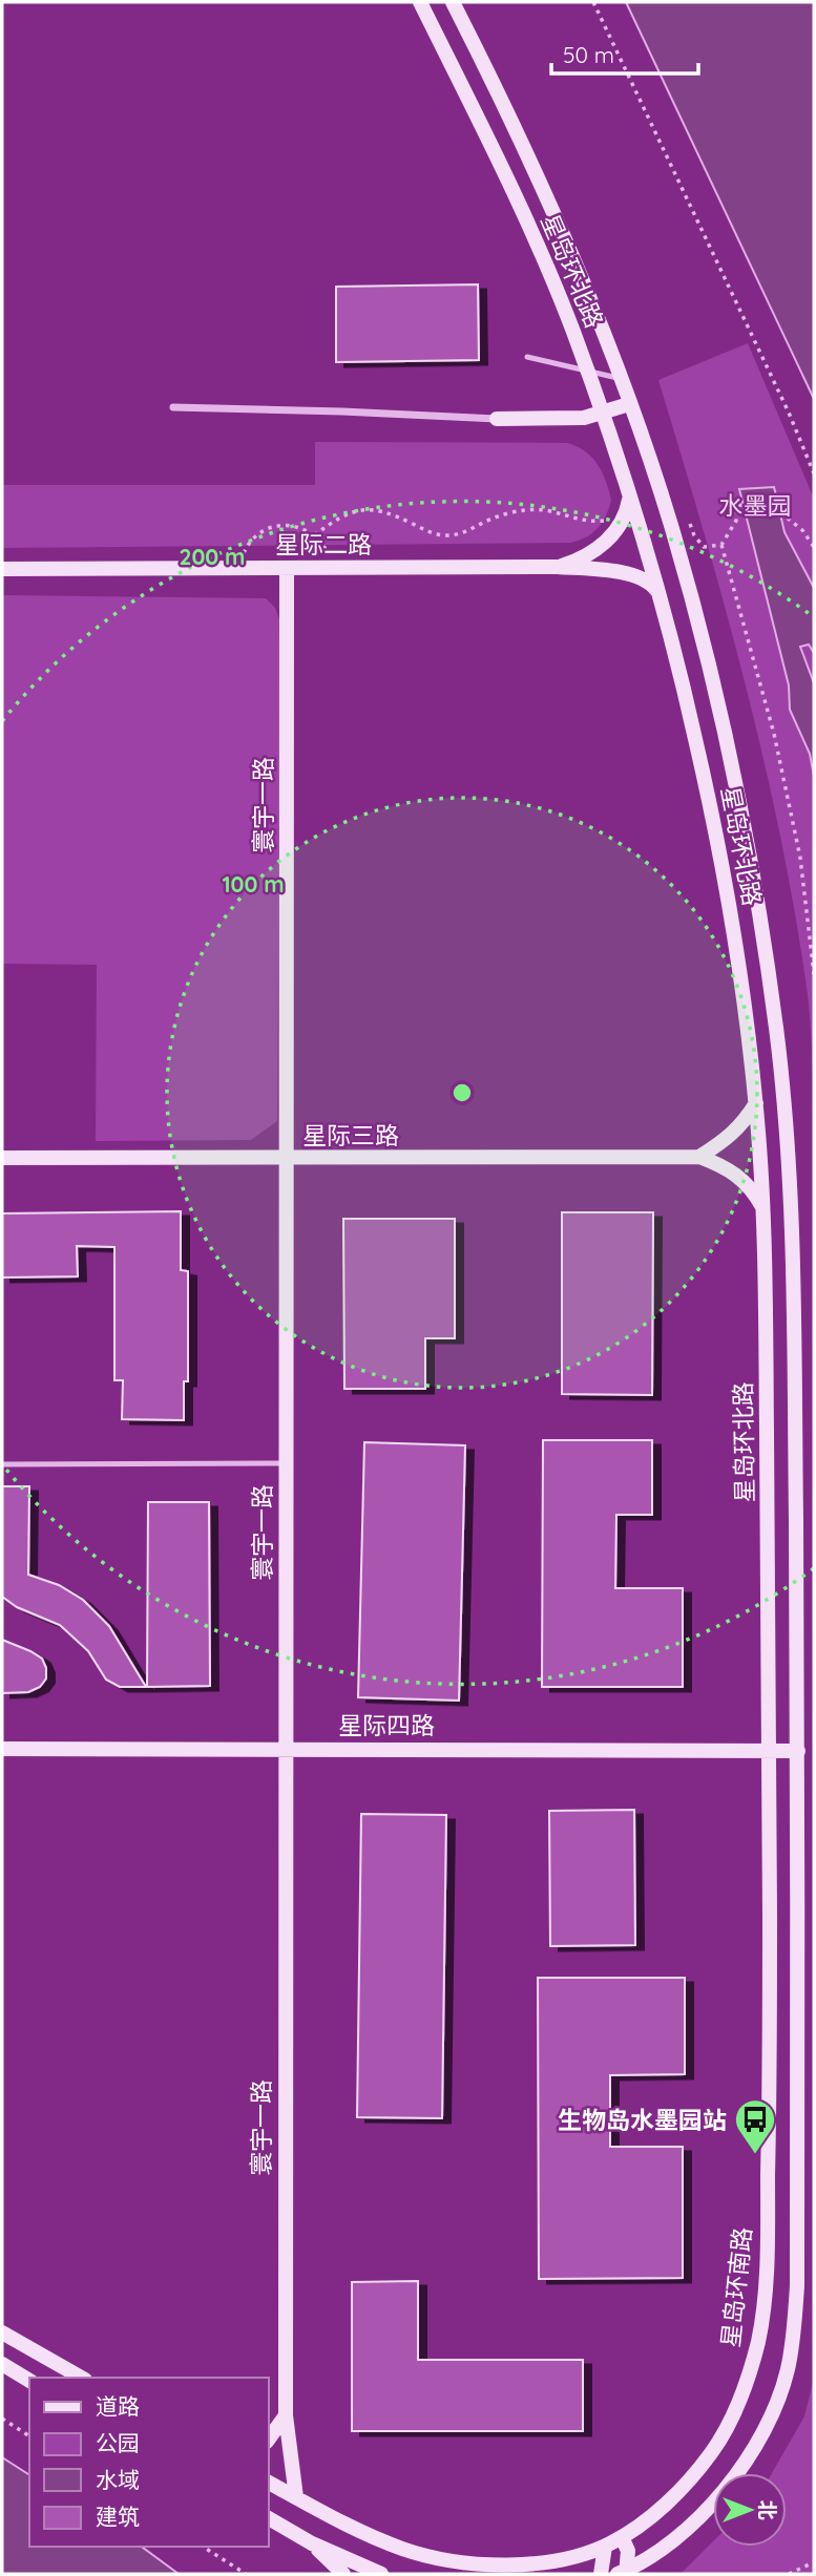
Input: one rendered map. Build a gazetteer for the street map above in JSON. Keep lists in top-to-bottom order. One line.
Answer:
{"streets":{"main road":["星岛环北路","星际二路","寰宇一路","星际三路","星际四路","星岛环南路"]},"crossings":[["星岛环北路","星际二路"],["星岛环北路","星际三路"],["星岛环北路","星际四路"],["星岛环北路","星岛环南路"],["星际二路","寰宇一路"],["寰宇一路","星际三路"],["寰宇一路","星际四路"],["寰宇一路","星岛环南路"],["星际四路","星岛环南路"]],"parks":["水墨园"],"places":{"bus stop":["生物岛水墨园站"]},"legend":["道路","公园","水域","建筑"],"scale_bar":"50 m","north":"right","rings":["200 m","100 m"]}
